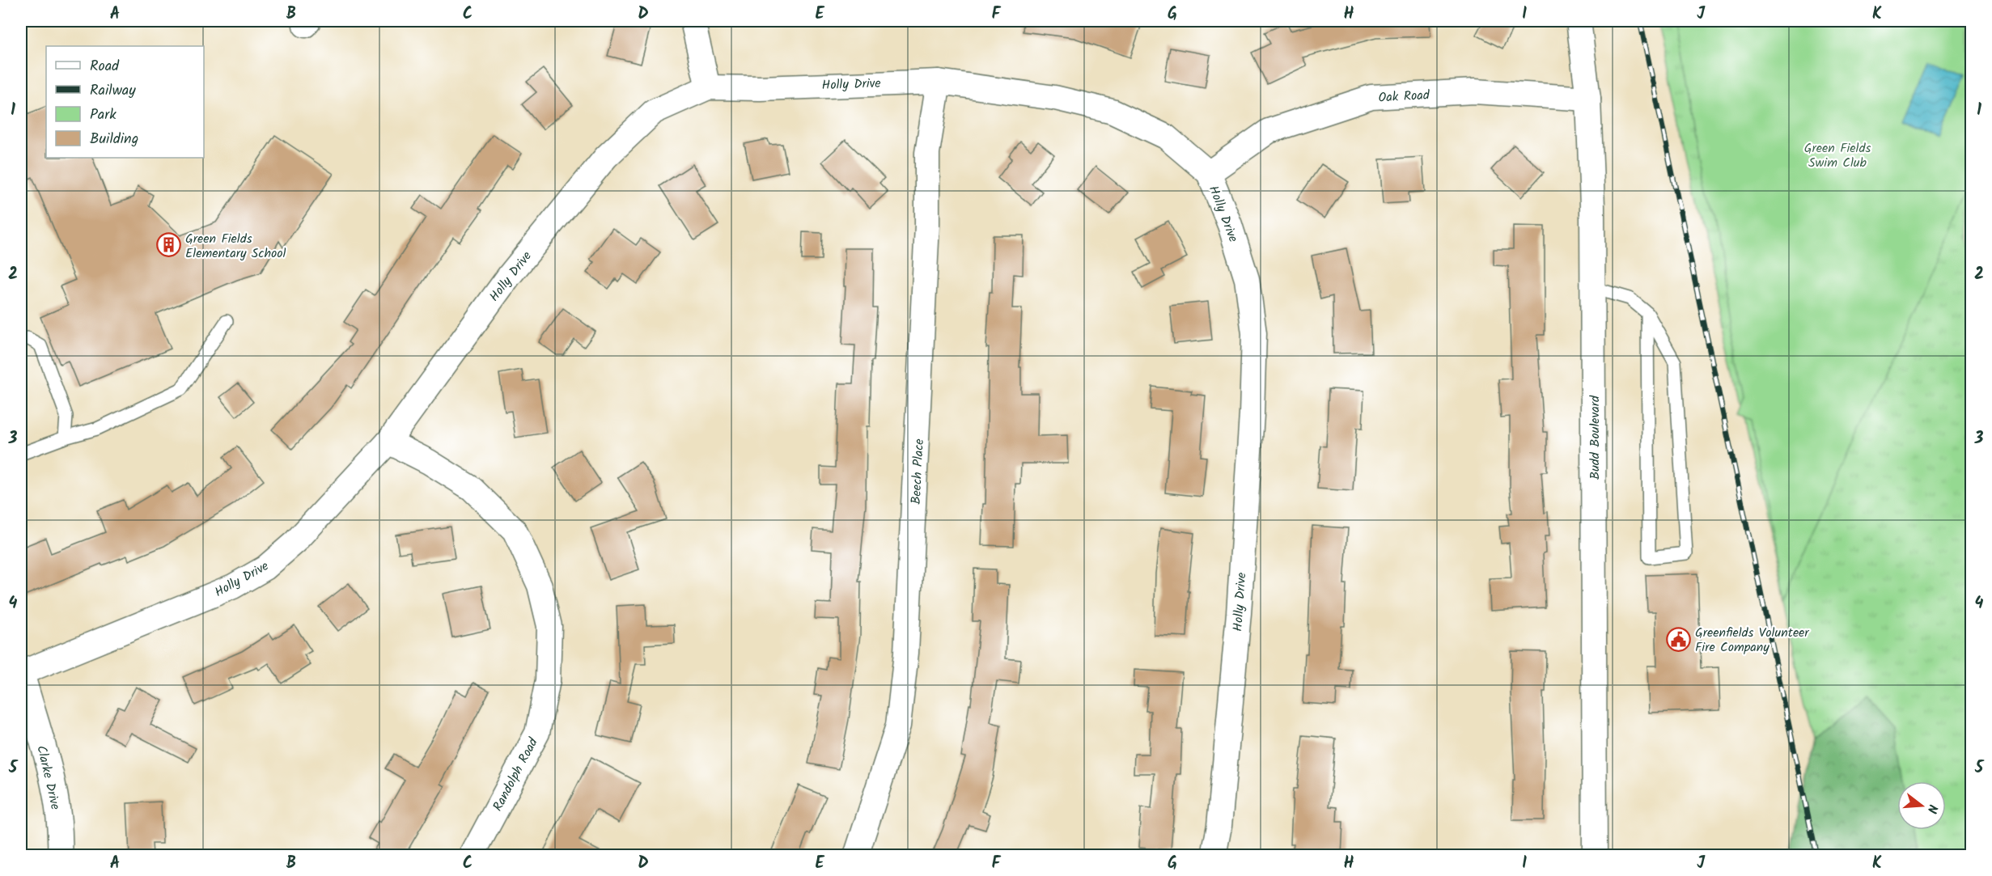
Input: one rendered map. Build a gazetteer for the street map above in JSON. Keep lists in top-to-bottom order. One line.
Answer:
{"streets":{"street":["Holly Drive","Oak Road","Budd Boulevard","Beech Place","Randolph Road","Clarke Drive"]},"crossings":[["Holly Drive","Oak Road"],["Holly Drive","Beech Place"],["Holly Drive","Randolph Road"],["Holly Drive","Clarke Drive"],["Oak Road","Budd Boulevard"]],"parks":["Green Fields Swim Club"],"places":{"building":["Green Fields Elementary School"],"public building":["Greenfields Volunteer Fire Company"]},"legend":["Road","Railway","Park","Building"],"north":"right","grid":{"columns":["A","B","C","D","E","F","G","H","I","J","K"],"rows":["1","2","3","4","5"]}}
